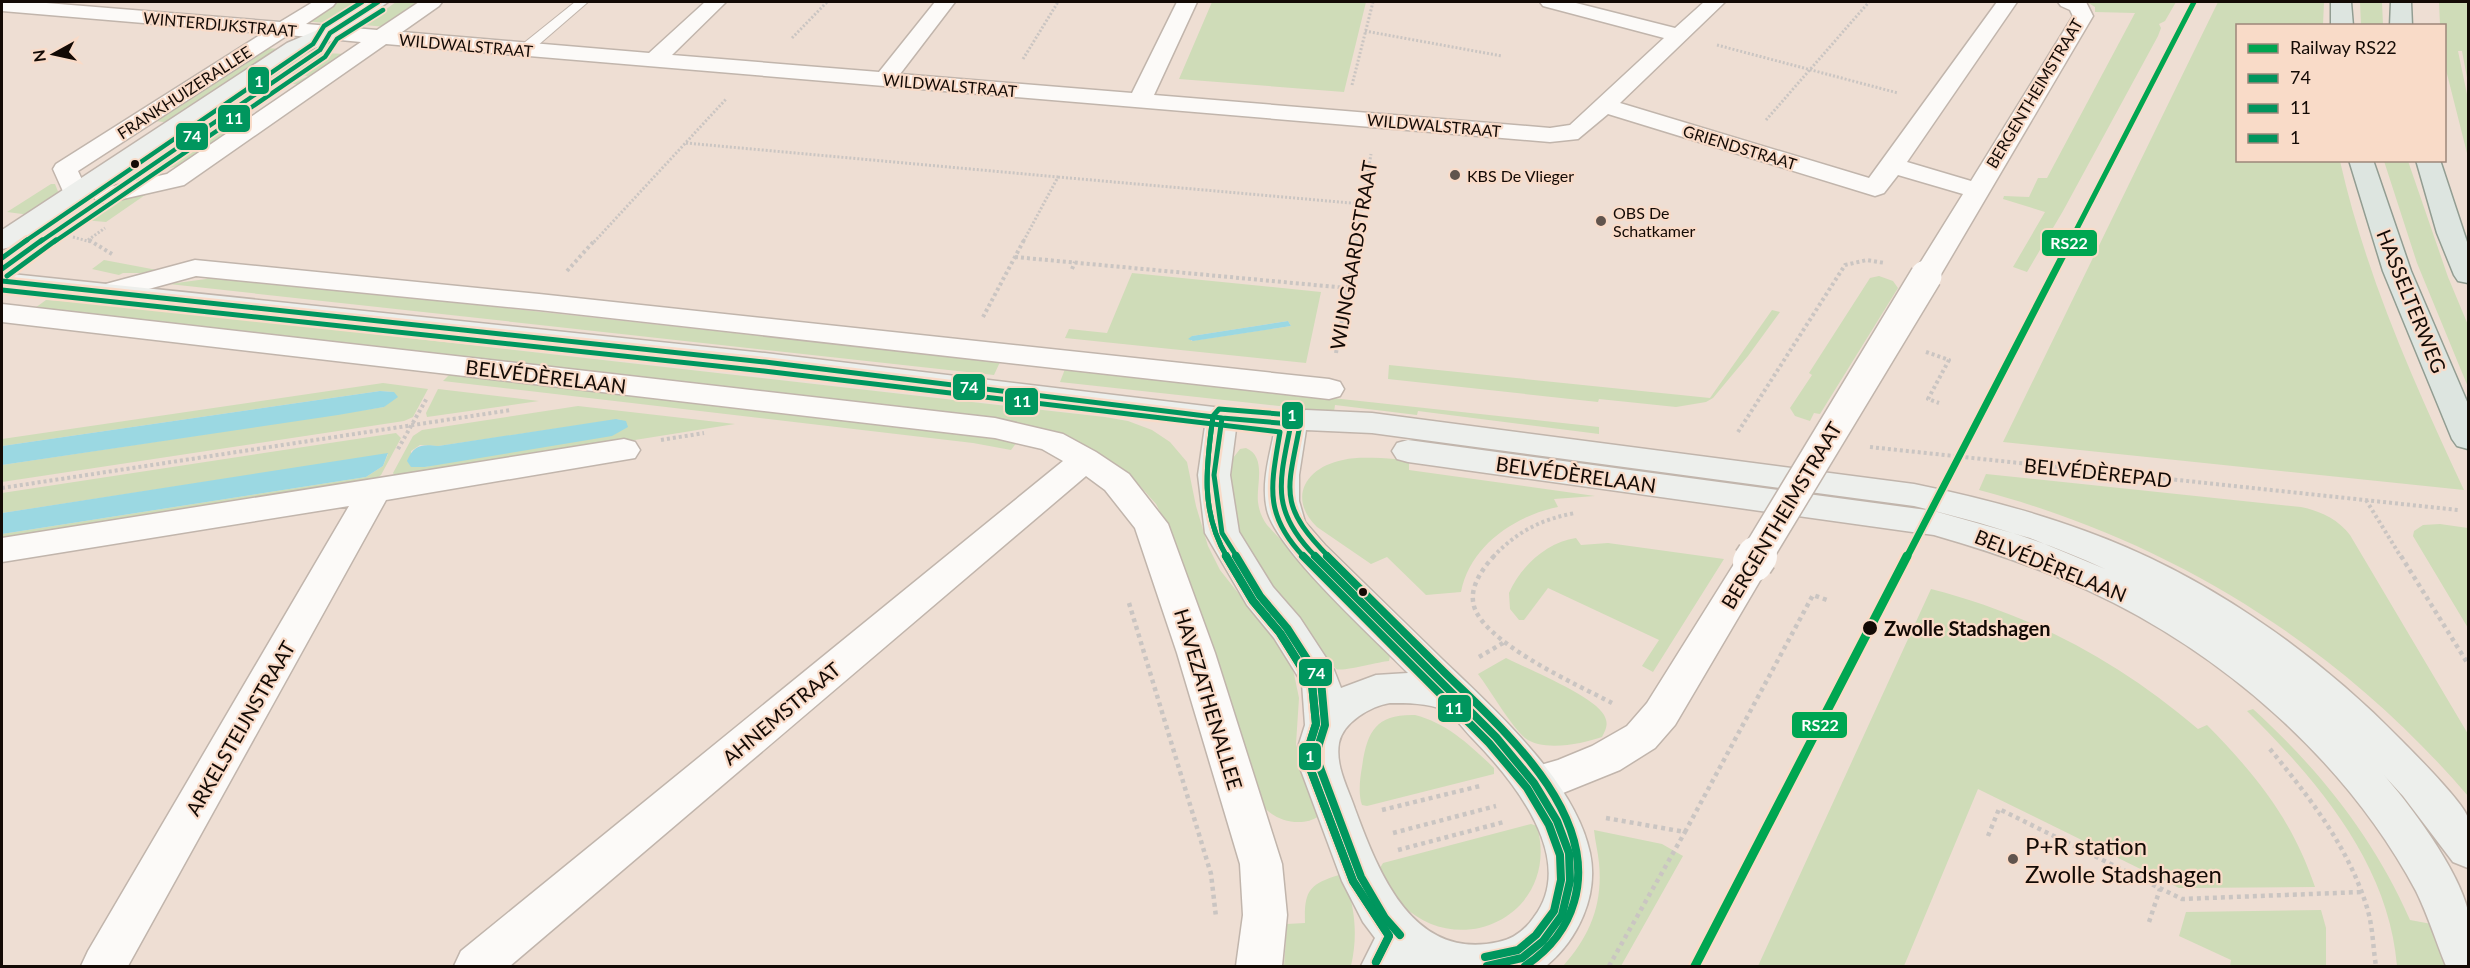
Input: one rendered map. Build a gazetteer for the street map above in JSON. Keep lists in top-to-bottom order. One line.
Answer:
{"streets":{"main road":["FRANKHUIZERALLEE","HASSELTERWEG","BELVÉDÈRELAAN"],"street":["WINTERDIJKSTRAAT","WILDWALSTRAAT","BERGENTHEIMSTRAAT","GRIENDSTRAAT","HAVEZATHENALLEE","AHNEMSTRAAT","ARKELSTEIJNSTRAAT"],"path":["WIJNGAARDSTRAAT","BELVÉDÈREPAD"]},"crossings":[["WINTERDIJKSTRAAT","WILDWALSTRAAT"],["WINTERDIJKSTRAAT","FRANKHUIZERALLEE"],["WILDWALSTRAAT","FRANKHUIZERALLEE"],["WILDWALSTRAAT","GRIENDSTRAAT"],["WILDWALSTRAAT","WIJNGAARDSTRAAT"],["BERGENTHEIMSTRAAT","GRIENDSTRAAT"],["BERGENTHEIMSTRAAT","BELVÉDÈRELAAN"],["WIJNGAARDSTRAAT","BELVÉDÈRELAAN"],["BELVÉDÈRELAAN","HAVEZATHENALLEE"],["BELVÉDÈRELAAN","AHNEMSTRAAT"],["HAVEZATHENALLEE","AHNEMSTRAAT"]],"places":["KBS De Vlieger","OBS De Schatkamer","Zwolle Stadshagen","P+R station Zwolle Stadshagen"],"lines":["rail line RS22","transit line 74","transit line 1","transit line 11"],"legend":["Railway RS22","74","11","1"],"north":"left"}
